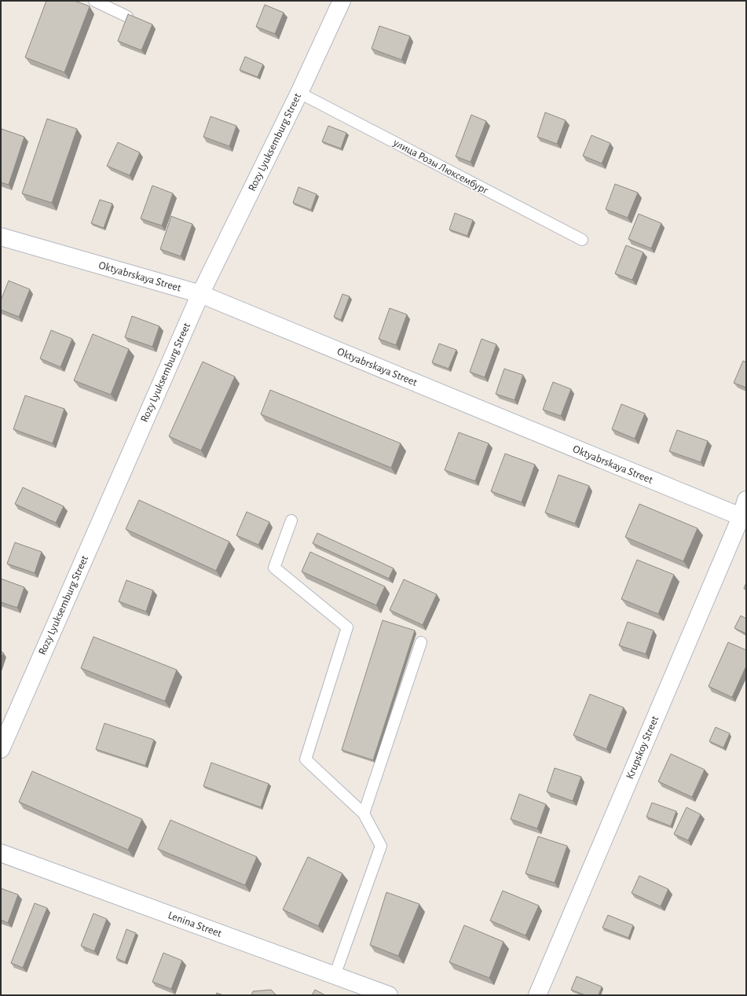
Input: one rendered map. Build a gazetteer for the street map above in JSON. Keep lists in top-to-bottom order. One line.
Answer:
{"streets":{"street":["Rozy Lyuksemburg Street","Oktyabrskaya Street","Krupskoy Street","Lenina Street"],"lane":["улица Розы Люксембург"]},"crossings":[["Rozy Lyuksemburg Street","улица Розы Люксембург"],["Rozy Lyuksemburg Street","Oktyabrskaya Street"],["Oktyabrskaya Street","Krupskoy Street"]]}
